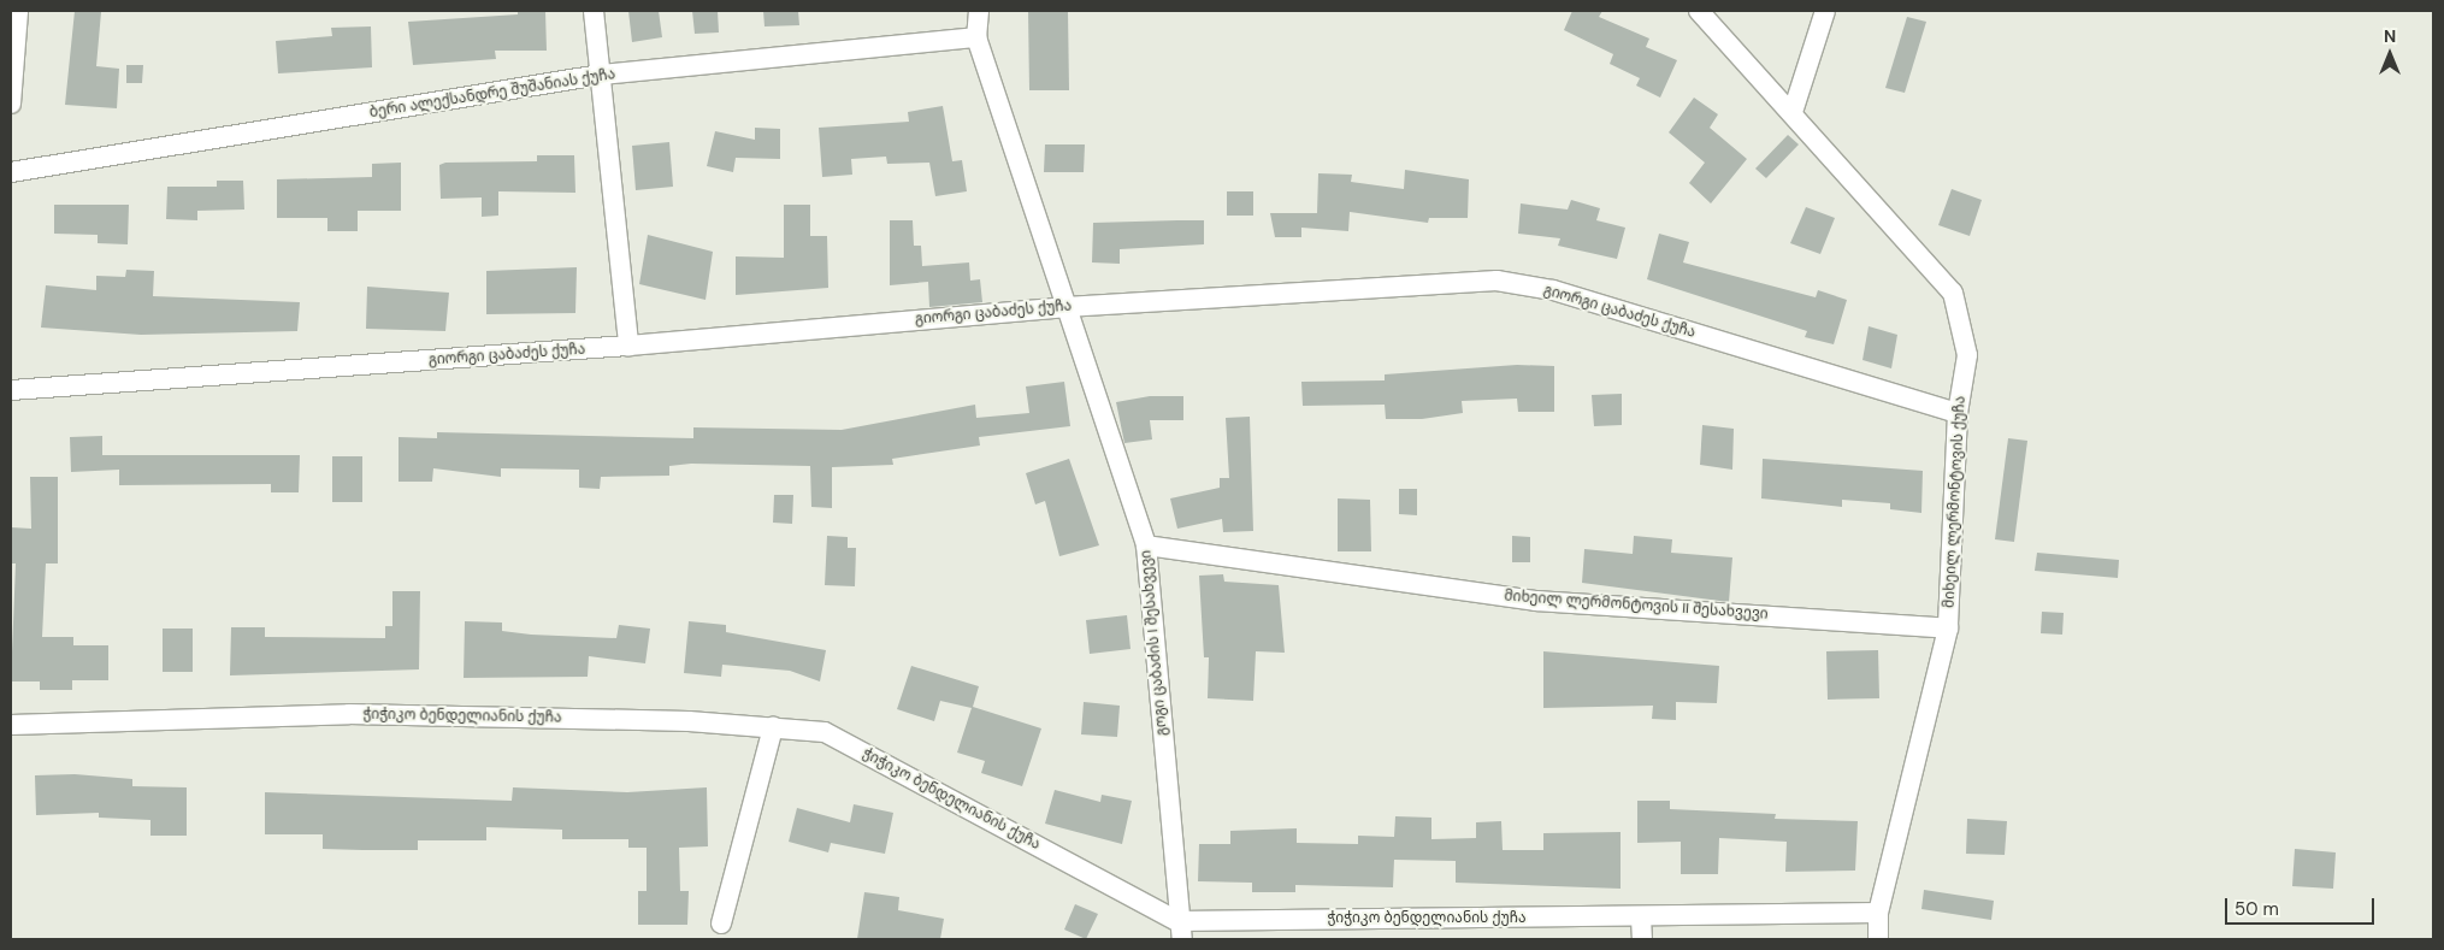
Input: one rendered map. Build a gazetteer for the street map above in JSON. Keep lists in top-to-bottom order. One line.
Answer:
{"streets":{"street":["ბერი ალექსანდრე შუშანიას ქუჩა","გიორგი ცაბაძეს ქუჩა","მიხეილ ლერმონტოვის ქუჩა","მიხეილ ლერმონტოვის II შესახვევი","გოგი ცაბაძის I შესახვევი","ჭიჭიკო ბენდელიანის ქუჩა"]},"crossings":[["ბერი ალექსანდრე შუშანიას ქუჩა","გოგი ცაბაძის I შესახვევი"],["გიორგი ცაბაძეს ქუჩა","მიხეილ ლერმონტოვის ქუჩა"],["გიორგი ცაბაძეს ქუჩა","გოგი ცაბაძის I შესახვევი"],["მიხეილ ლერმონტოვის ქუჩა","მიხეილ ლერმონტოვის II შესახვევი"],["მიხეილ ლერმონტოვის ქუჩა","ჭიჭიკო ბენდელიანის ქუჩა"],["მიხეილ ლერმონტოვის II შესახვევი","გოგი ცაბაძის I შესახვევი"],["გოგი ცაბაძის I შესახვევი","ჭიჭიკო ბენდელიანის ქუჩა"]],"scale_bar":"50 m","north":"top"}
